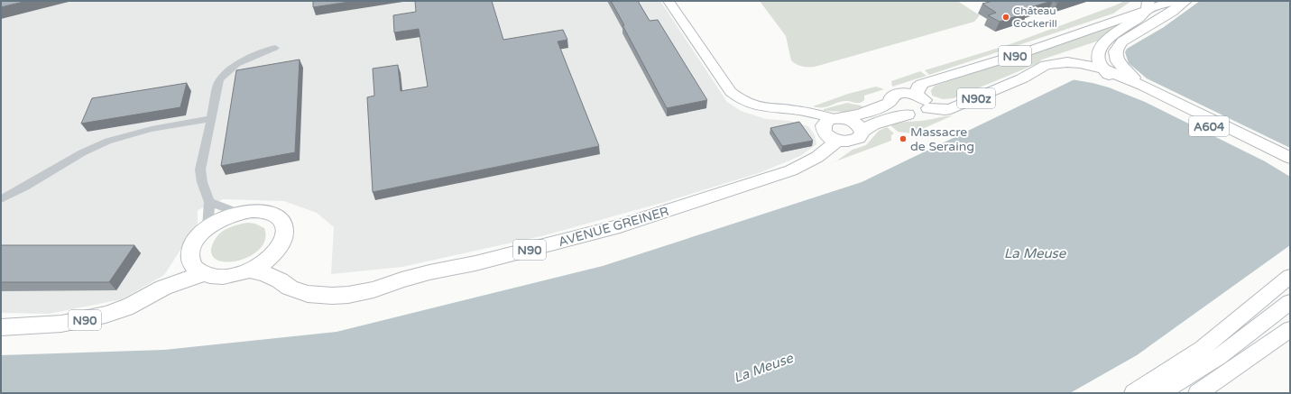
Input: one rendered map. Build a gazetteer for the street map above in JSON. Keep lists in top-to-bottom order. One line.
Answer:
{"streets":{"main road":["N90","N90z","A604","AVENUE GREINER"]},"crossings":[["N90","AVENUE GREINER"],["N90z","A604"]],"water":["La Meuse"],"places":["Château Cockerill","Massacre de Seraing"]}
